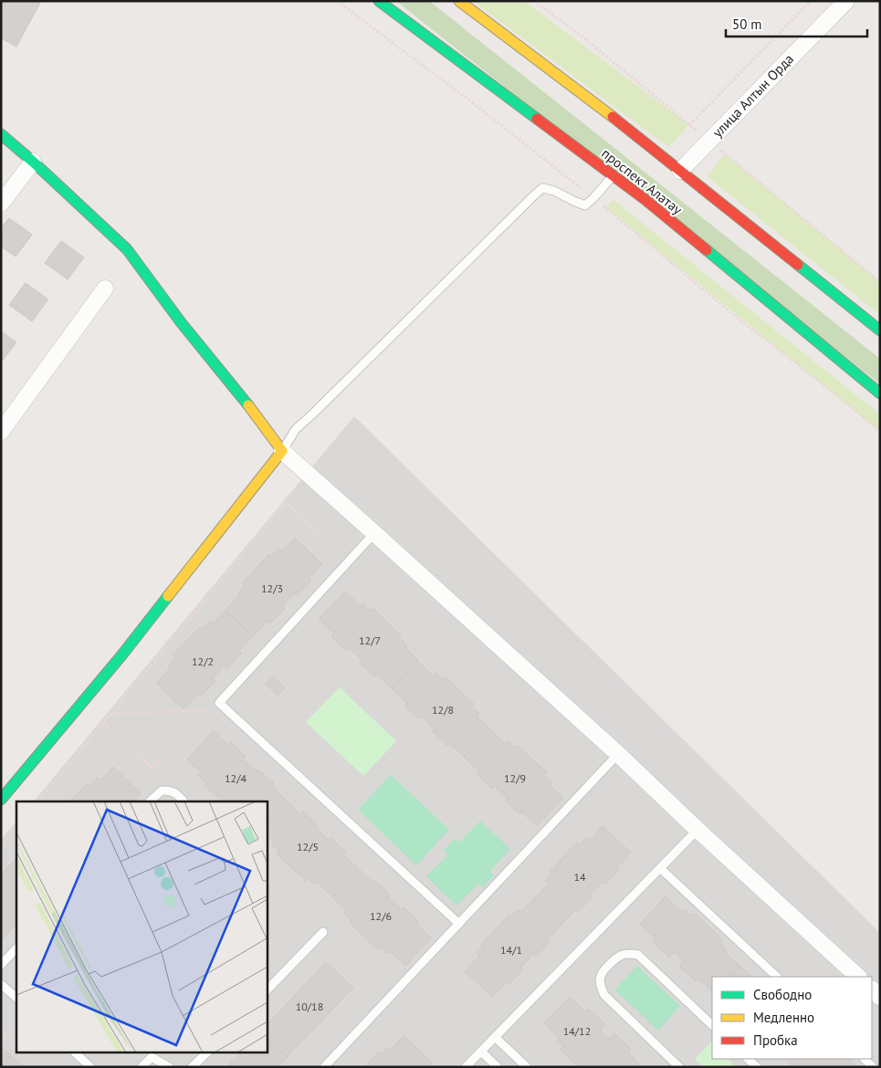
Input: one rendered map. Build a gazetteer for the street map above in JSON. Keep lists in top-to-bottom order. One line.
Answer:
{"streets":{"main road":["проспект Алатау"],"street":["улица Алтын Орда"]},"house_numbers":["12/3","12/7","12/2","12/8","12/4","12/9","12/5","14","12/6","14/1","10/18","14/12"],"legend":["Свободно","Медленно","Пробка"],"scale_bar":"50 m"}
